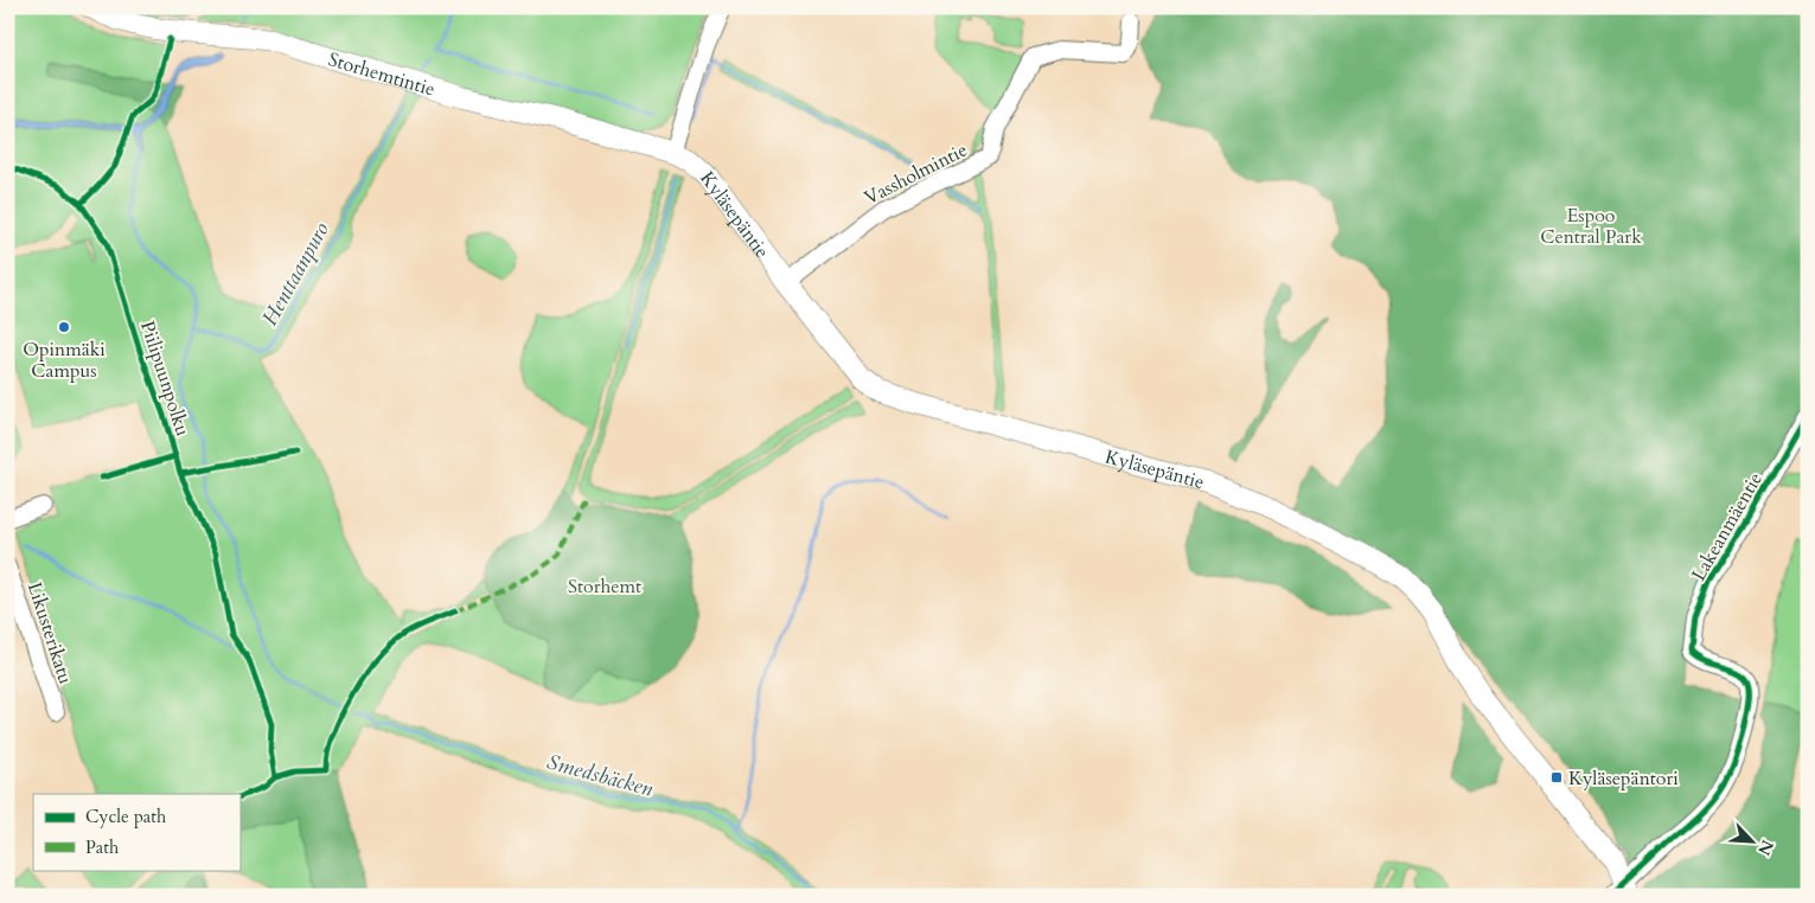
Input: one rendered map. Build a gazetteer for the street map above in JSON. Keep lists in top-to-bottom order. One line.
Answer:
{"streets":{"main road":["Storhemtintie","Kyläsepäntie"],"street":["Vassholmintie","Lakeanmäentie","Likusterikatu"],"cycle path":["Piilipuunpolku"]},"crossings":[["Storhemtintie","Kyläsepäntie"],["Vassholmintie","Kyläsepäntie"],["Kyläsepäntie","Lakeanmäentie"]],"water":["Henttaanpuro","Smedsbäcken"],"parks":["Espoo Central Park","Storhemt"],"places":{"other":["Opinmäki Campus"],"transit":["Kyläsepäntori"]},"legend":["Cycle path","Path"],"north":"bottom right"}
